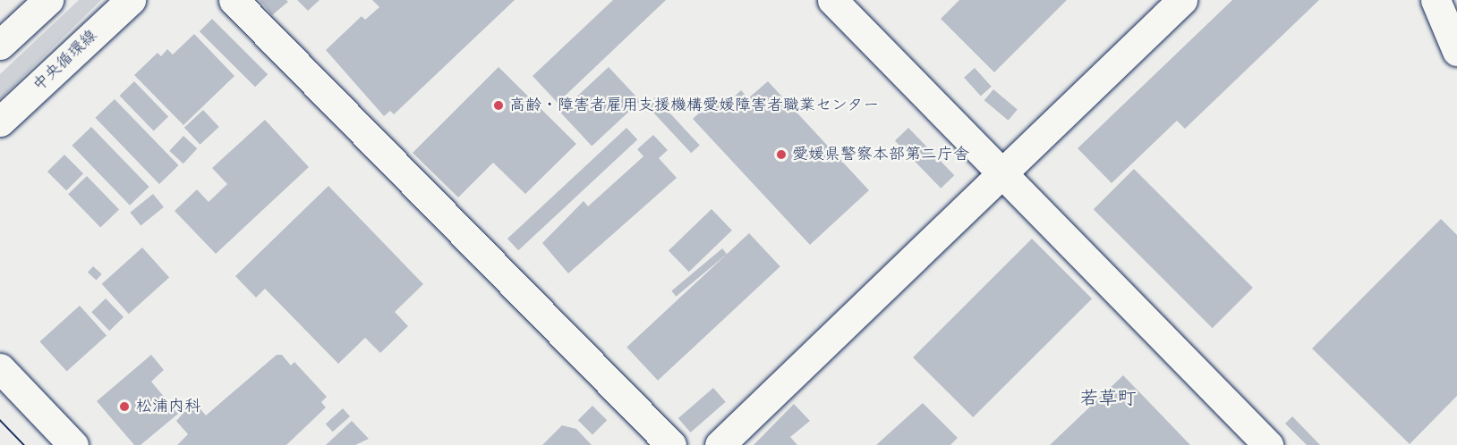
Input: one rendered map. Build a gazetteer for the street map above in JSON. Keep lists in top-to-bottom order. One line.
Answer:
{"streets":{"main road":["中央循環線"]},"districts":["若草町"],"places":["高齢・障害者雇用支援機構愛媛障害者職業センター","愛媛県警察本部第二庁舎","松浦内科"]}
